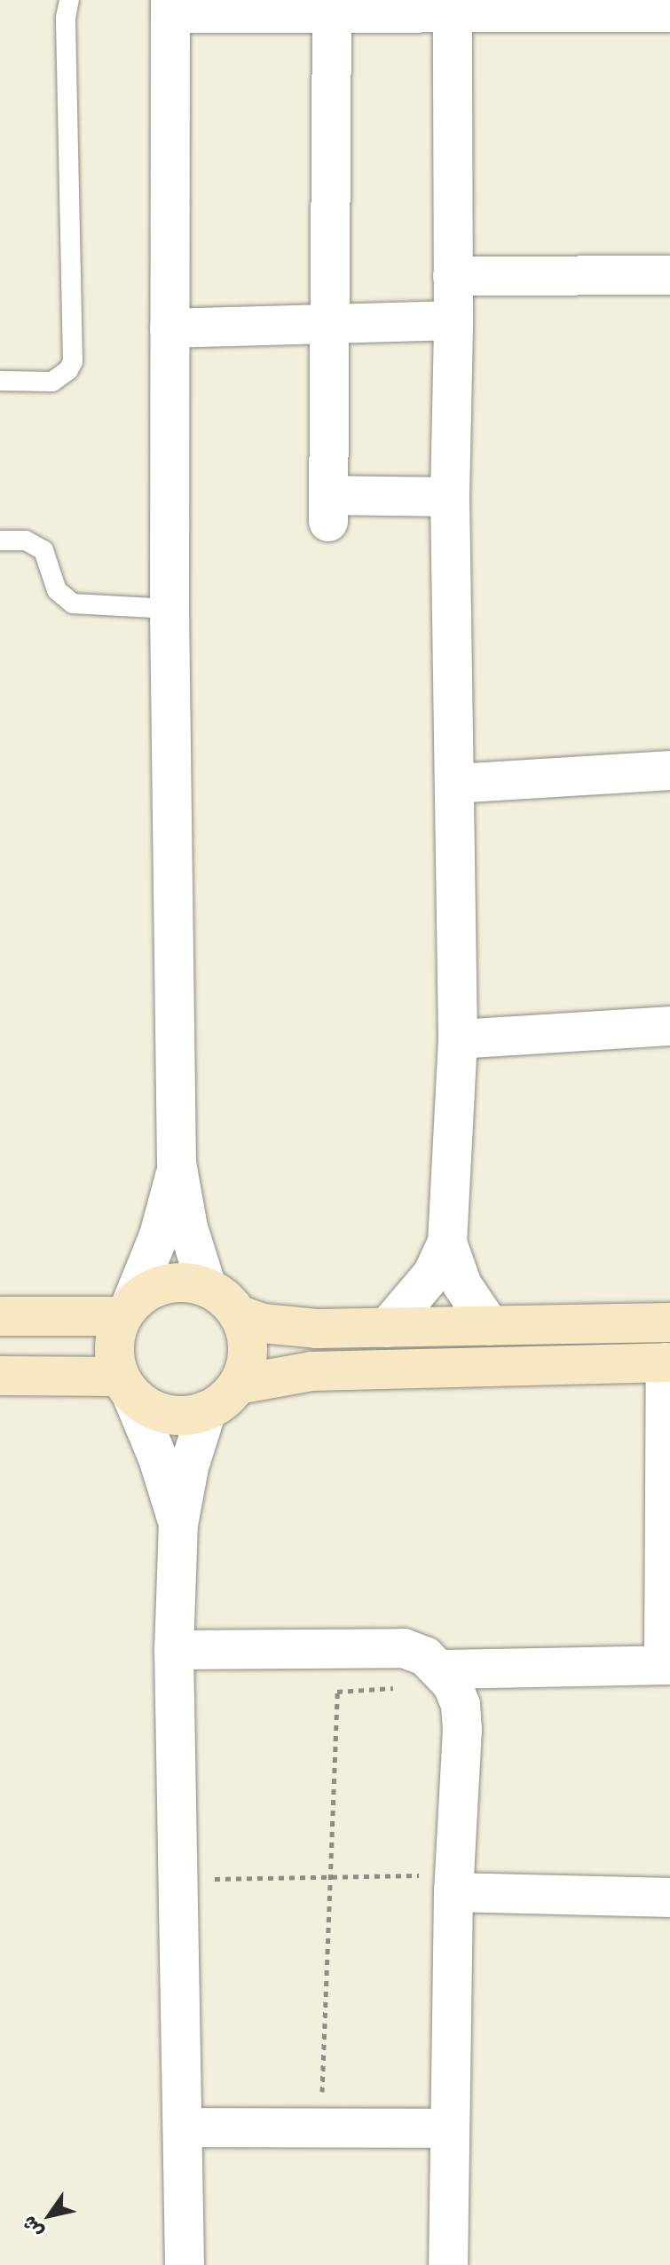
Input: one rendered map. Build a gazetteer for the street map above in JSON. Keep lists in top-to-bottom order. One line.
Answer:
{"north":"bottom left"}
